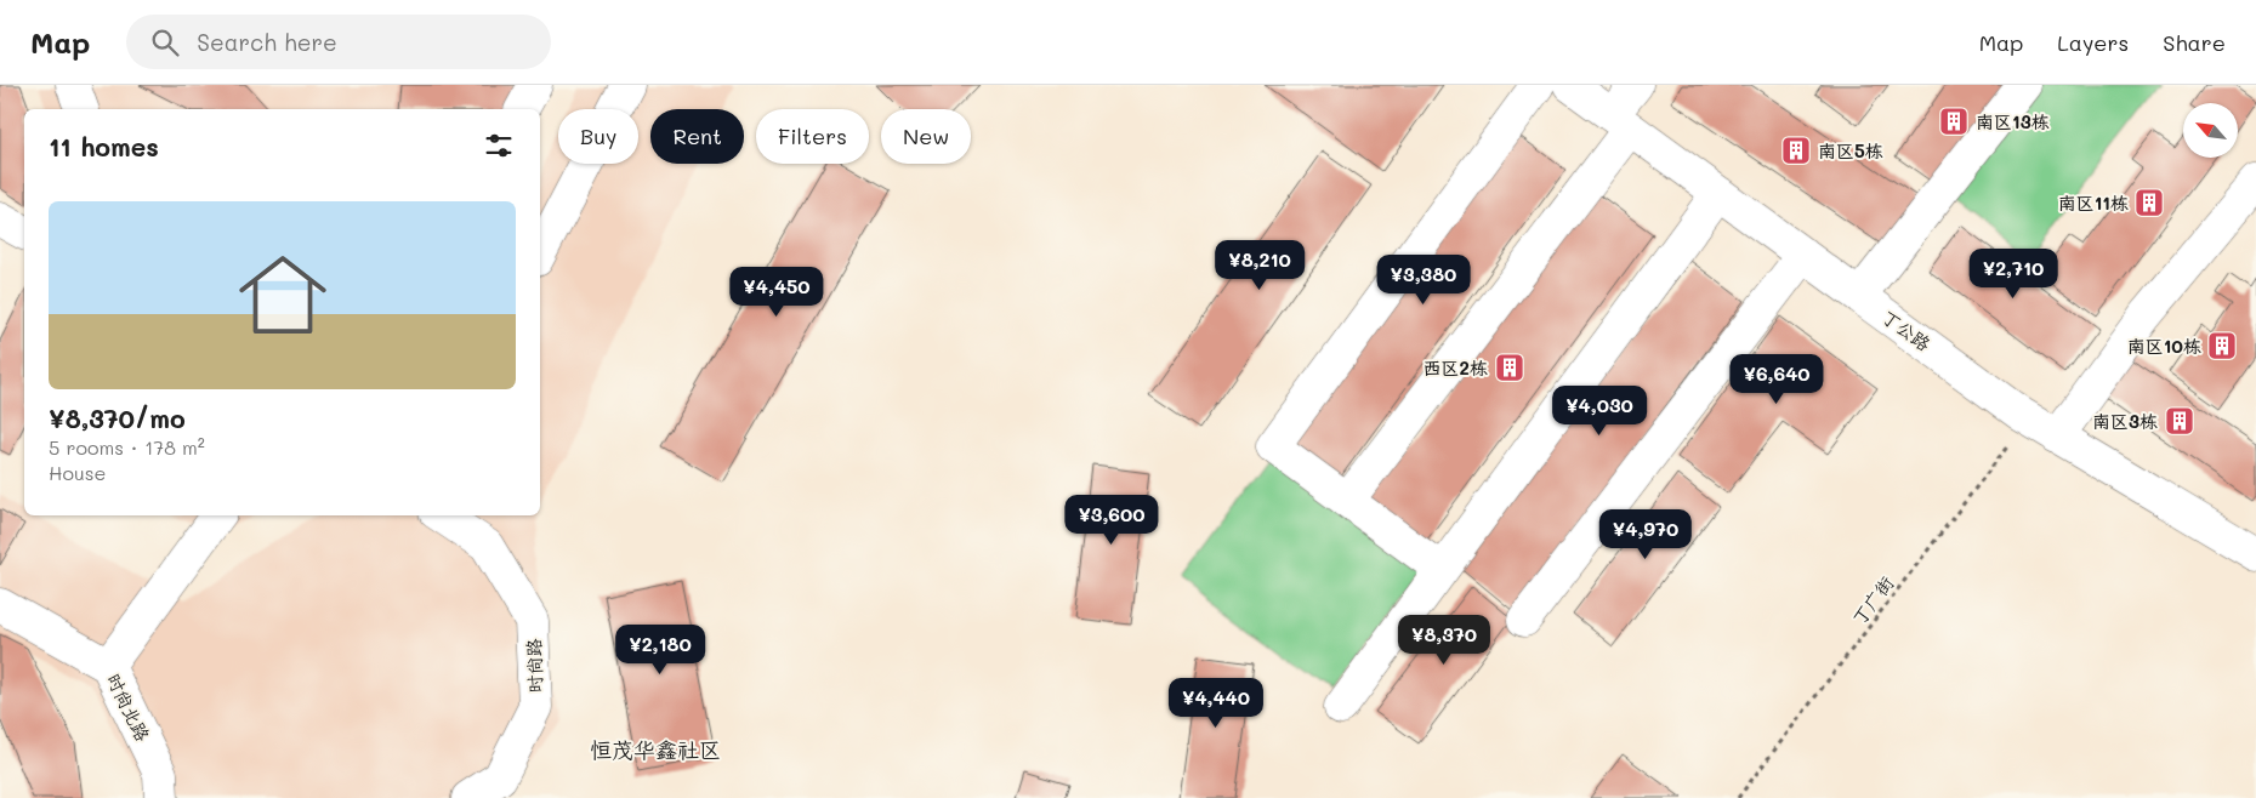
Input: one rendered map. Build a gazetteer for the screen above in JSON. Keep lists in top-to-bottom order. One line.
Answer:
{"streets":{"street":["丁公路","时尚路","时尚北路"],"path":["丁广街"]},"crossings":[["丁公路","丁广街"]],"districts":["恒茂华鑫社区"],"places":{"building":["南区13栋","南区5栋","南区11栋","南区10栋","西区2栋","南区3栋"]},"north":"top left","page":{"header":"Map","search":"Search here","nav":["Map","Layers","Share"],"chip":["Buy","Rent","Filters","New"],"heading":"11 homes","list":[{"name":"¥8,370/mo","note":"5 rooms · 178 m² · House"}],"price":["¥8,210","¥2,710","¥3,380","¥4,450","¥6,640","¥4,030","¥3,600","¥4,970","¥8,370","¥2,180","¥4,440"]}}
